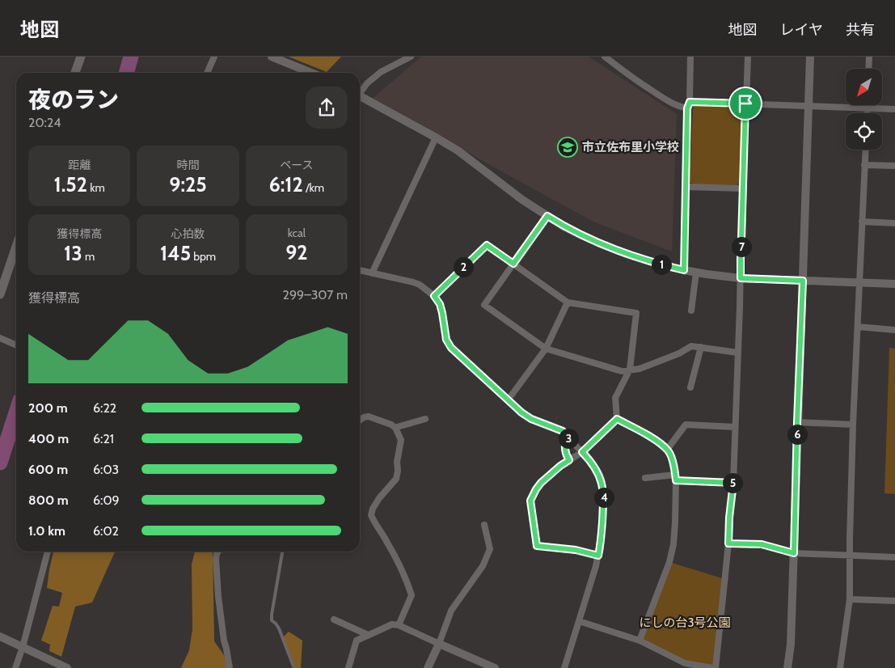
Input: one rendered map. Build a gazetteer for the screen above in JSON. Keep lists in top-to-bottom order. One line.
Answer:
{"parks":["にしの台3号公園"],"places":{"school or university":["市立佐布里小学校"]},"north":"bottom left","page":{"header":"地図","nav":["地図","レイヤ","共有"],"heading":["夜のラン","20:24"],"stats":[["距離","1.52 km"],["時間","9:25"],["ペース","6:12 /km"],["獲得標高","13 m"],["心拍数","145 bpm"],["kcal","92"]],"pins":["7","1","2","6","3","5","4"],"chart":["獲得標高","299–307 m"],"list":[{"name":"200 m","note":"6:22"},{"name":"400 m","note":"6:21"},{"name":"600 m","note":"6:03"},{"name":"800 m","note":"6:09"},{"name":"1.0 km","note":"6:02"}]}}
